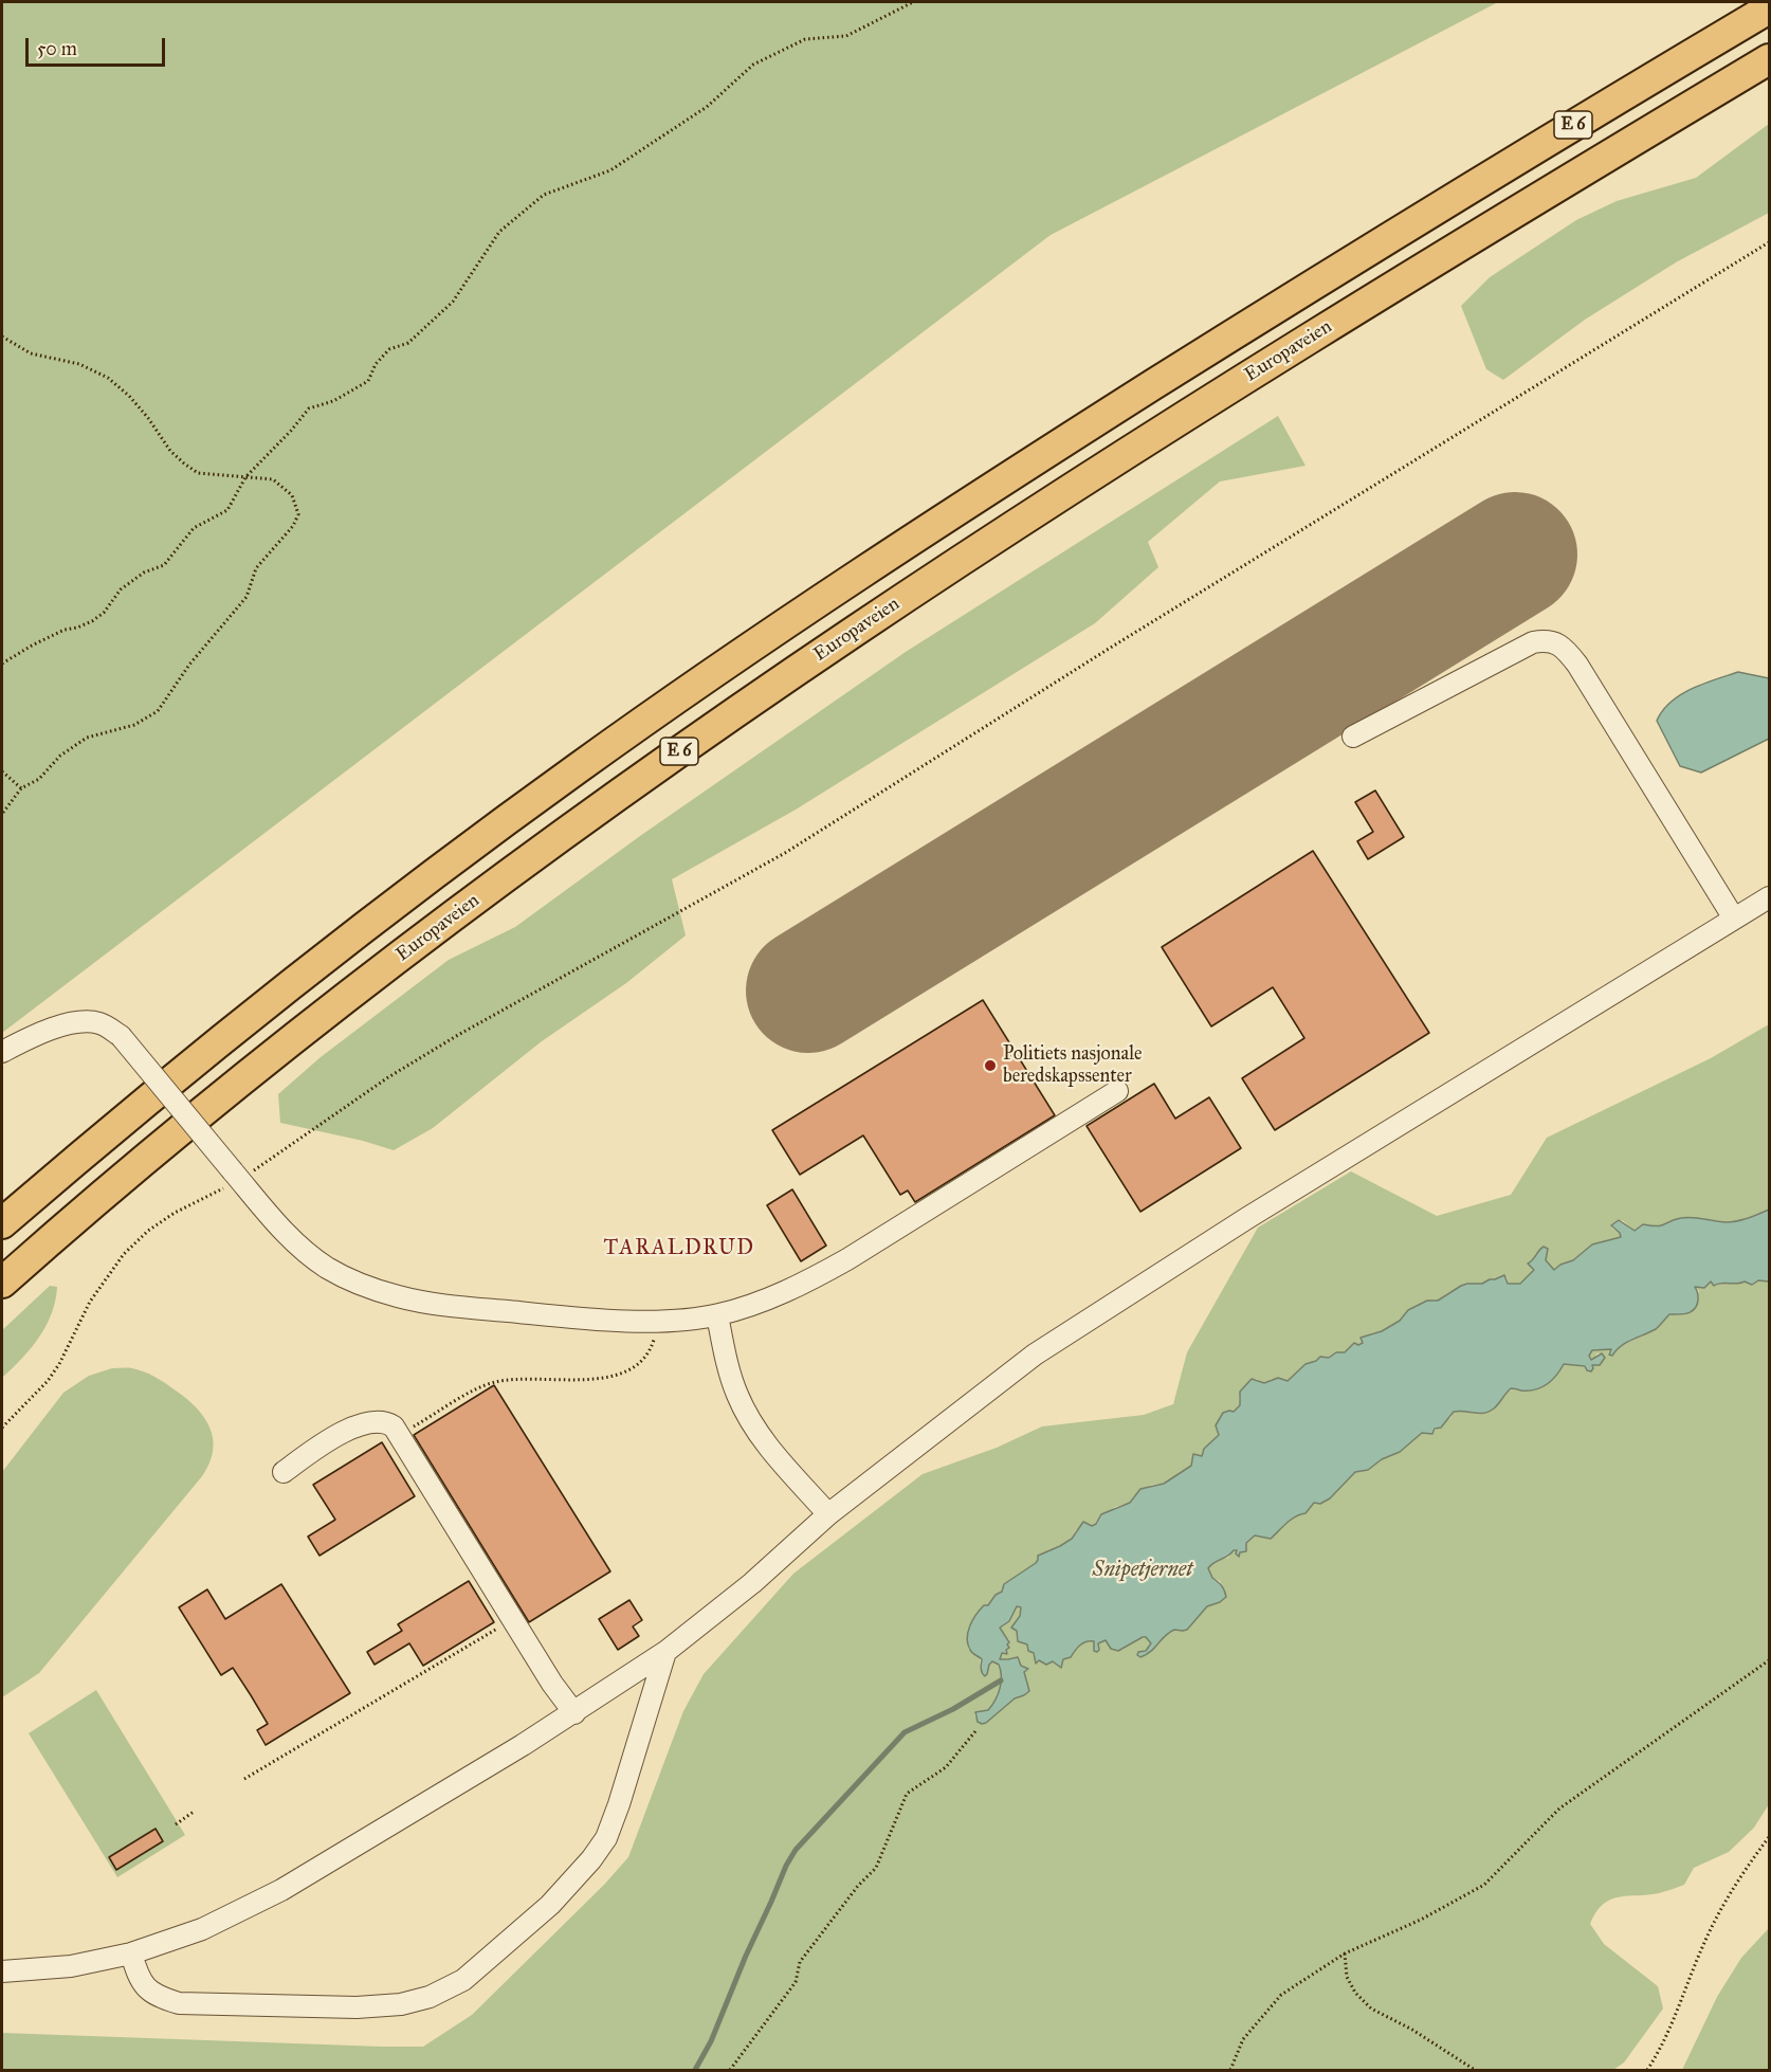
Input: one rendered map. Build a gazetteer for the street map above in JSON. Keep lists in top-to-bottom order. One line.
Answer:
{"streets":{"highway":["E 6","Europaveien"]},"districts":["TARALDRUD"],"water":["Snipetjernet"],"places":["Politiets nasjonale beredskapssenter"],"scale_bar":"50 m"}
